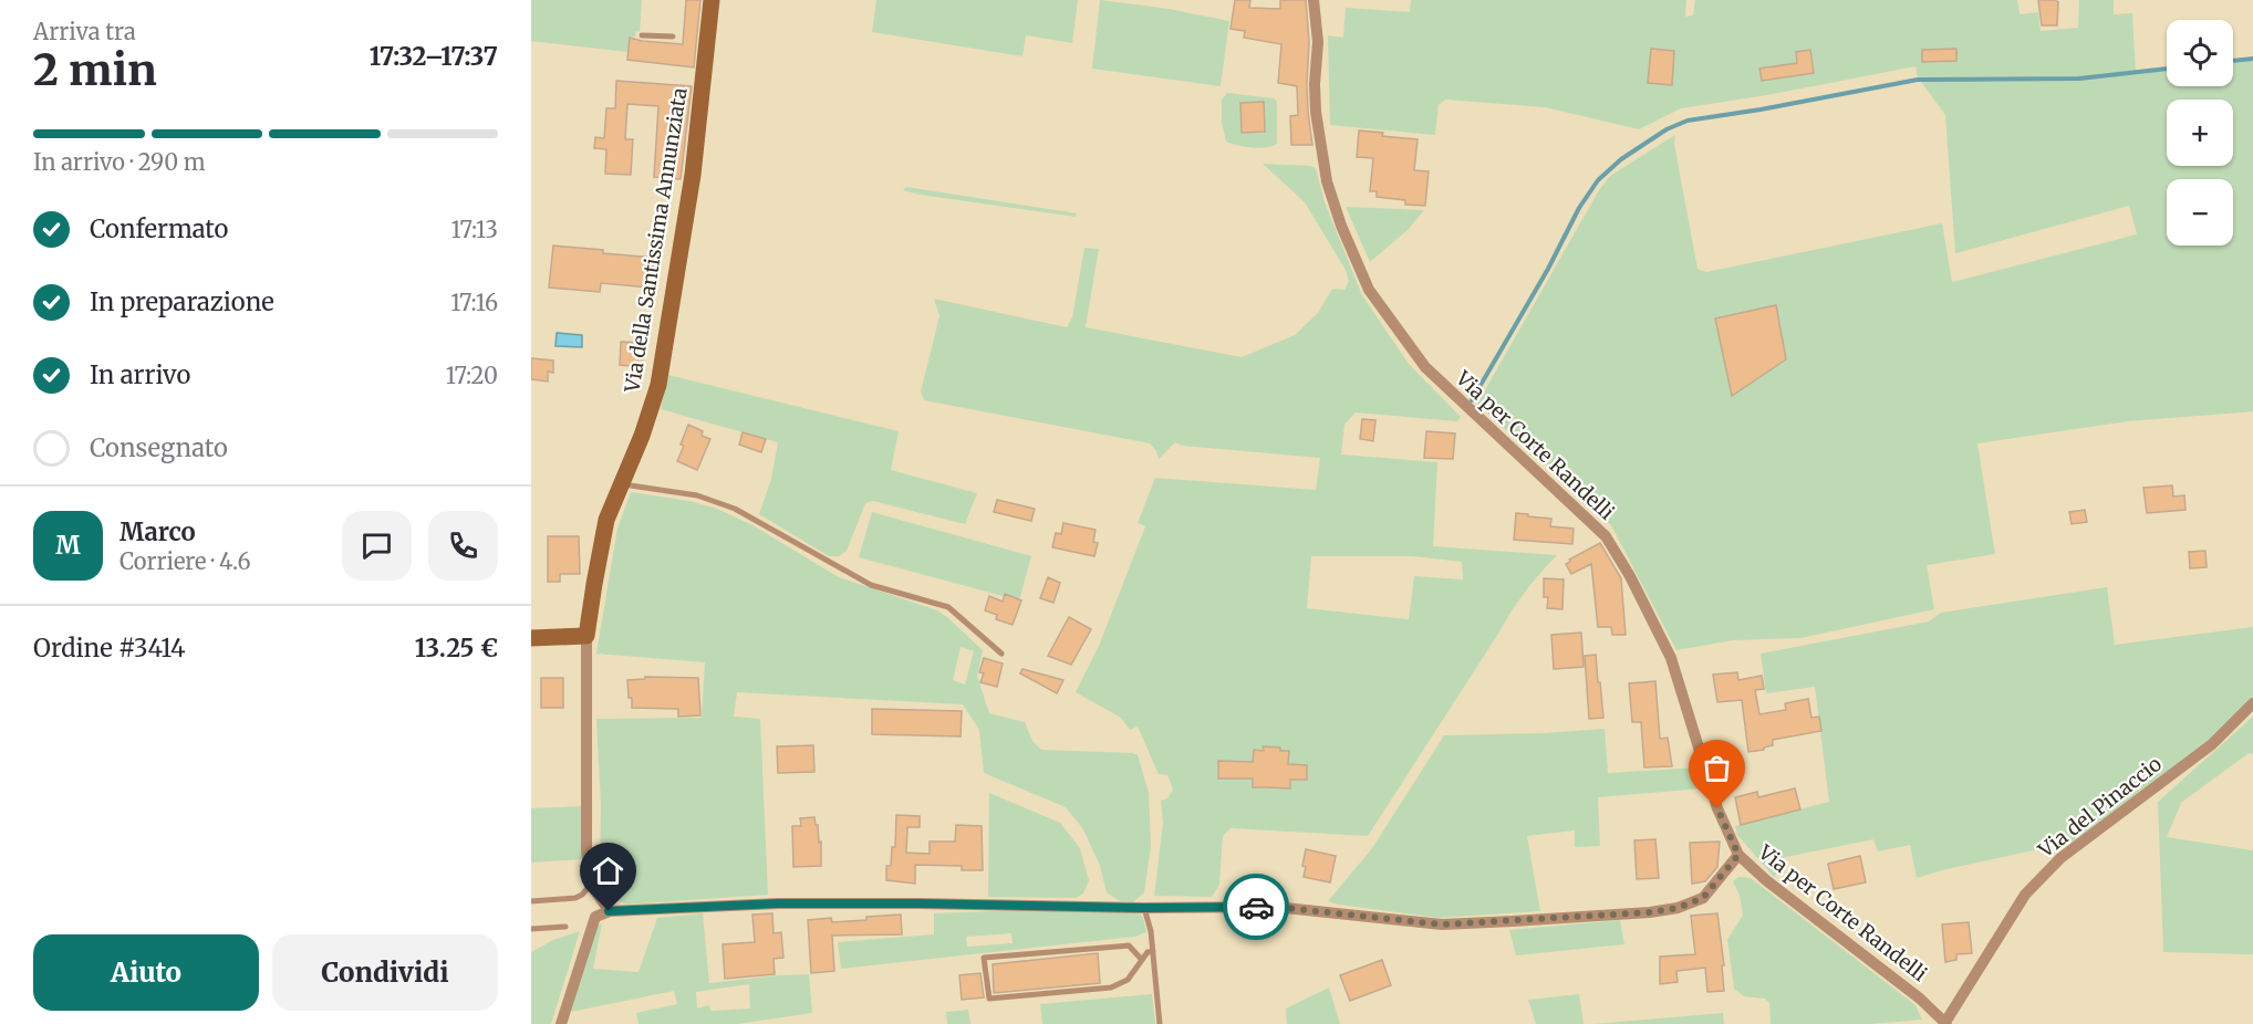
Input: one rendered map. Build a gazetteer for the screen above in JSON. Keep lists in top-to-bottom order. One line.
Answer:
{"streets":{"street":["Via della Santissima Annunziata","Via per Corte Randelli","Via del Pinaccio"]},"crossings":[["Via per Corte Randelli","Via del Pinaccio"]],"page":{"heading":["2 min","Arriva tra","17:32–17:37"],"panel":["Marco","Corriere · 4.6","Ordine #3414","13.25 €"],"map_buttons":["+","−"],"bar":"In arrivo · 290 m","list":[["Confermato","17:13"],["In preparazione","17:16"],["In arrivo","17:20"],"Consegnato"],"round":"M","buttons":["Aiuto","Condividi"]}}
